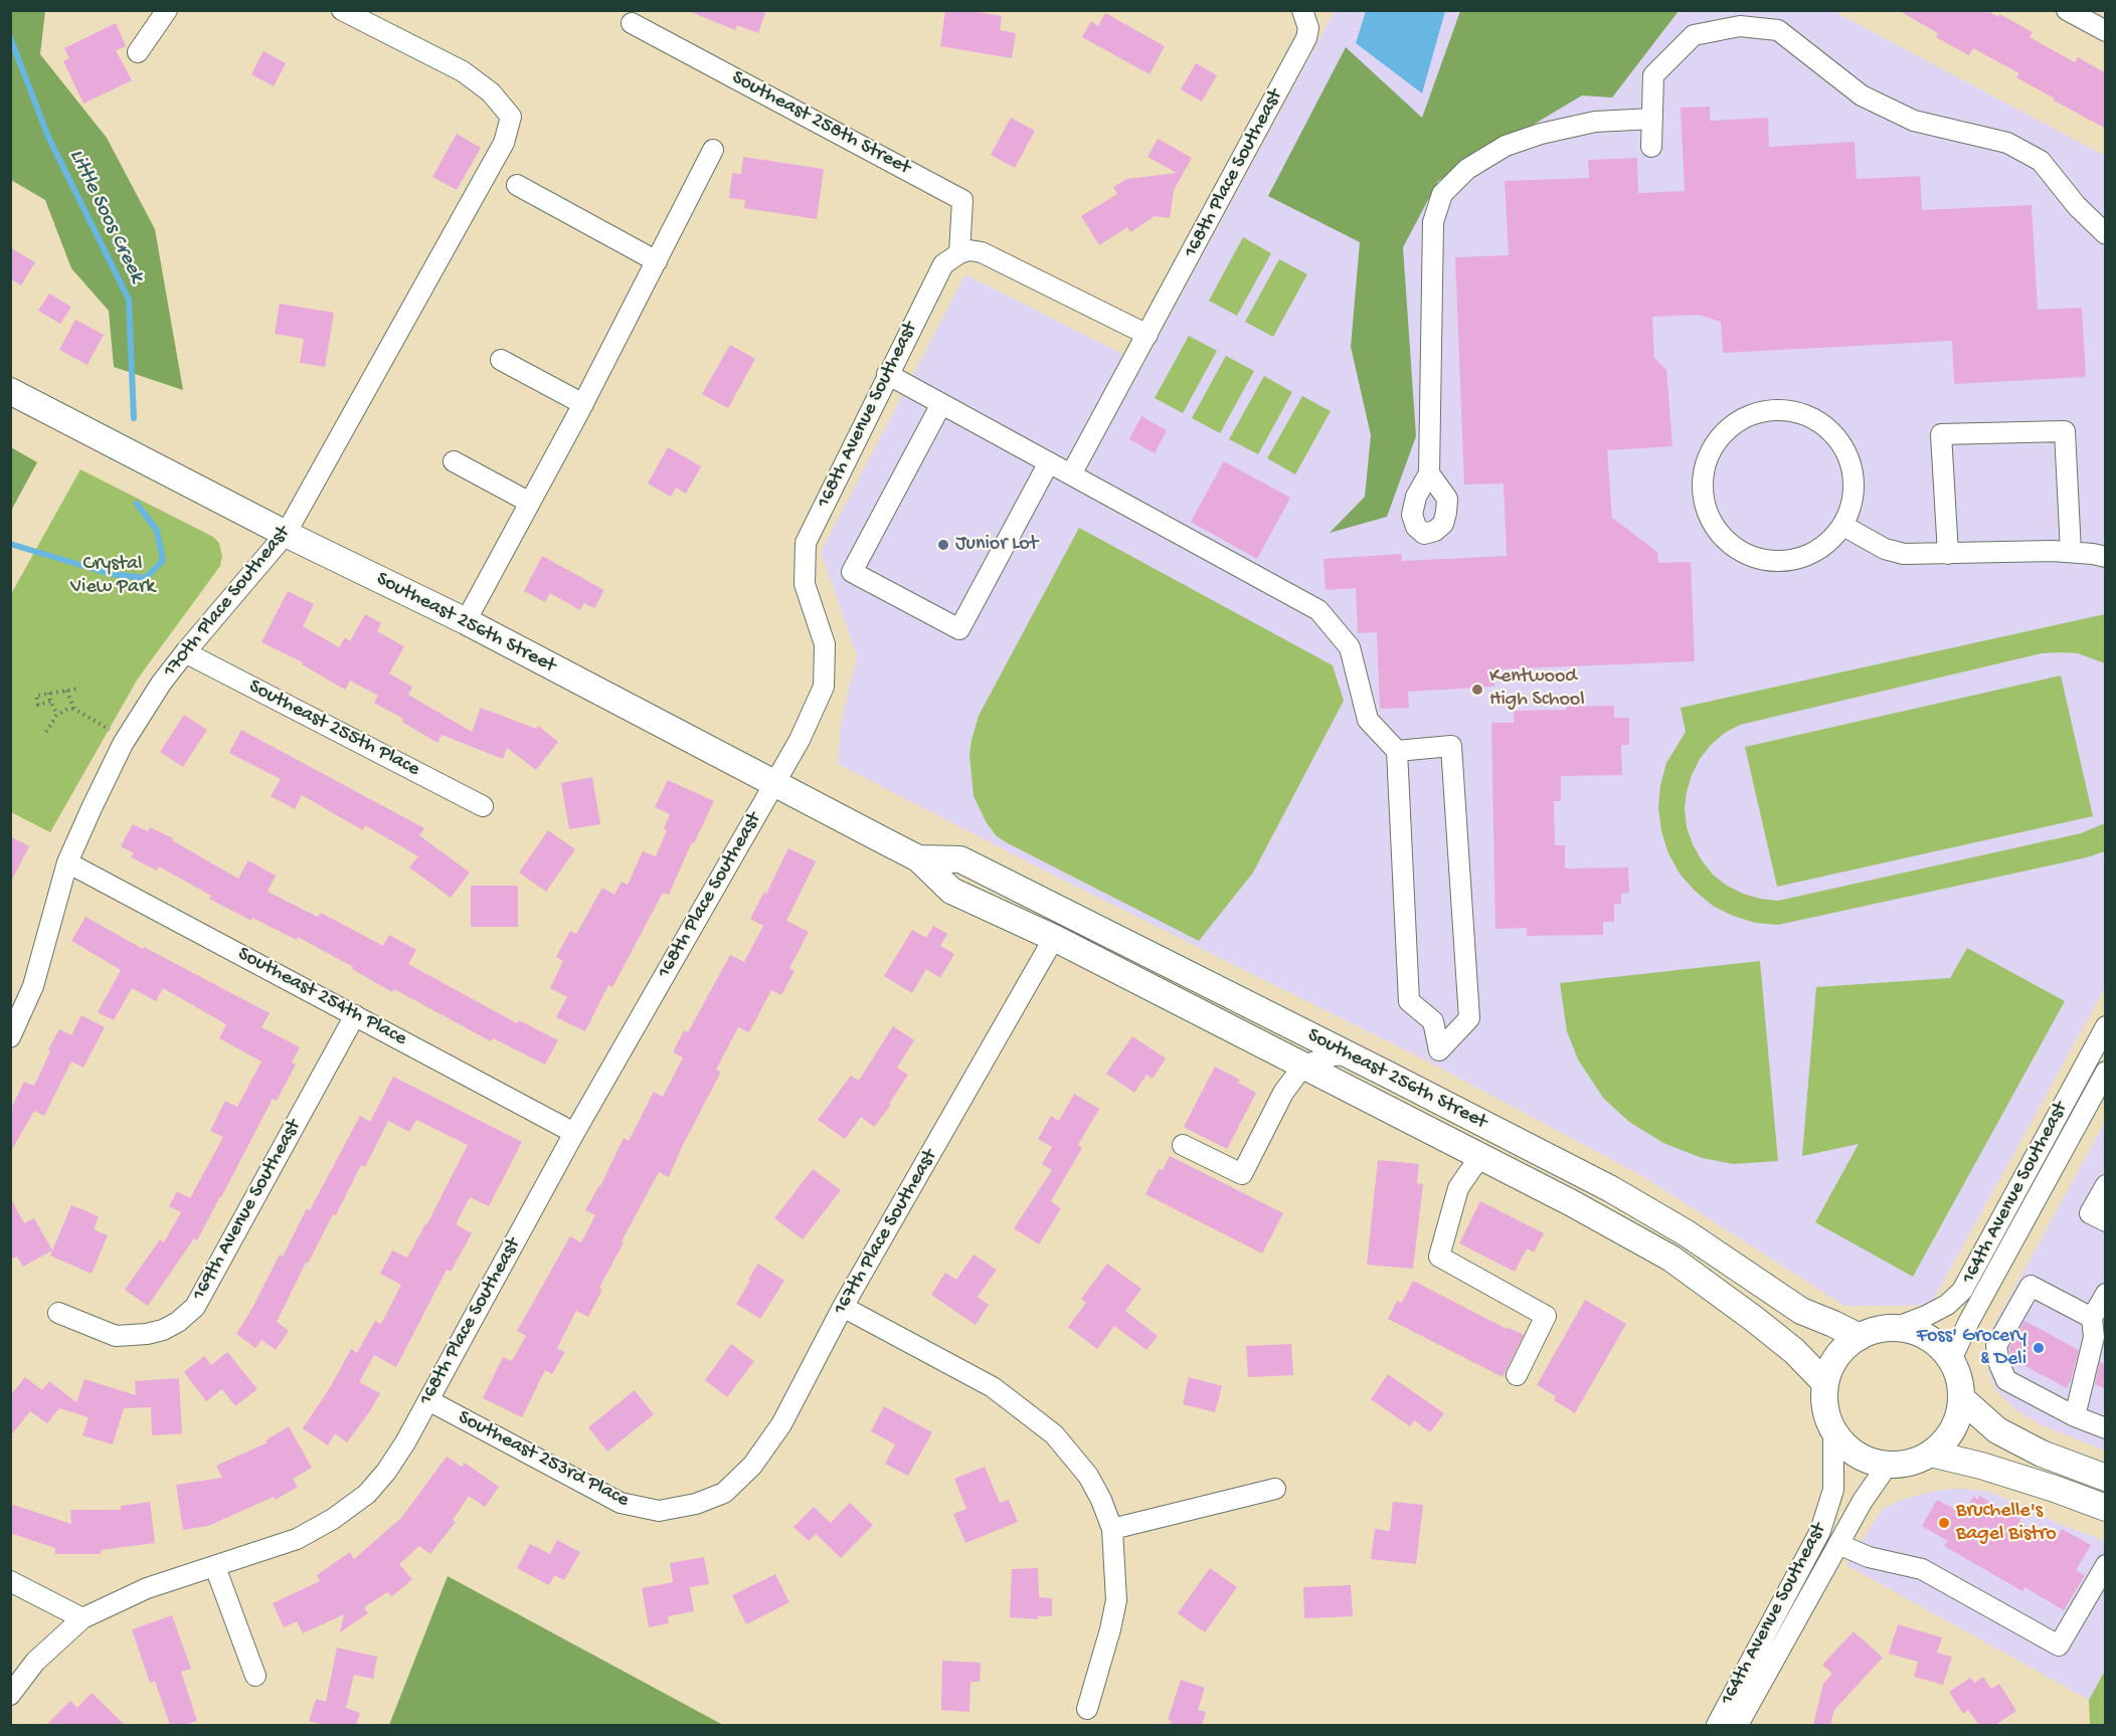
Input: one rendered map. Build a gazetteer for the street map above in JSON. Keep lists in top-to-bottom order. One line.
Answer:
{"streets":{"main road":["Southeast 256th Street"],"street":["Southeast 258th Street","168th Place Southeast","168th Avenue Southeast","170th Place Southeast","Southeast 255th Place","Southeast 254th Place","164th Avenue Southeast","169th Avenue Southeast","167th Place Southeast","Southeast 253rd Place"]},"crossings":[["Southeast 258th Street","168th Avenue Southeast"],["168th Place Southeast","168th Avenue Southeast"],["168th Place Southeast","Southeast 256th Street"],["168th Place Southeast","Southeast 254th Place"],["168th Place Southeast","Southeast 253rd Place"],["168th Avenue Southeast","Southeast 256th Street"],["170th Place Southeast","Southeast 256th Street"],["170th Place Southeast","Southeast 255th Place"],["170th Place Southeast","Southeast 254th Place"],["Southeast 256th Street","164th Avenue Southeast"],["Southeast 256th Street","167th Place Southeast"],["Southeast 254th Place","169th Avenue Southeast"],["167th Place Southeast","Southeast 253rd Place"]],"water":["Little Soos Creek"],"parks":["Crystal View Park"],"places":["Junior Lot","Kentwood High School","Foss' Grocery & Deli","Bruchelle's Bagel Bistro"]}
